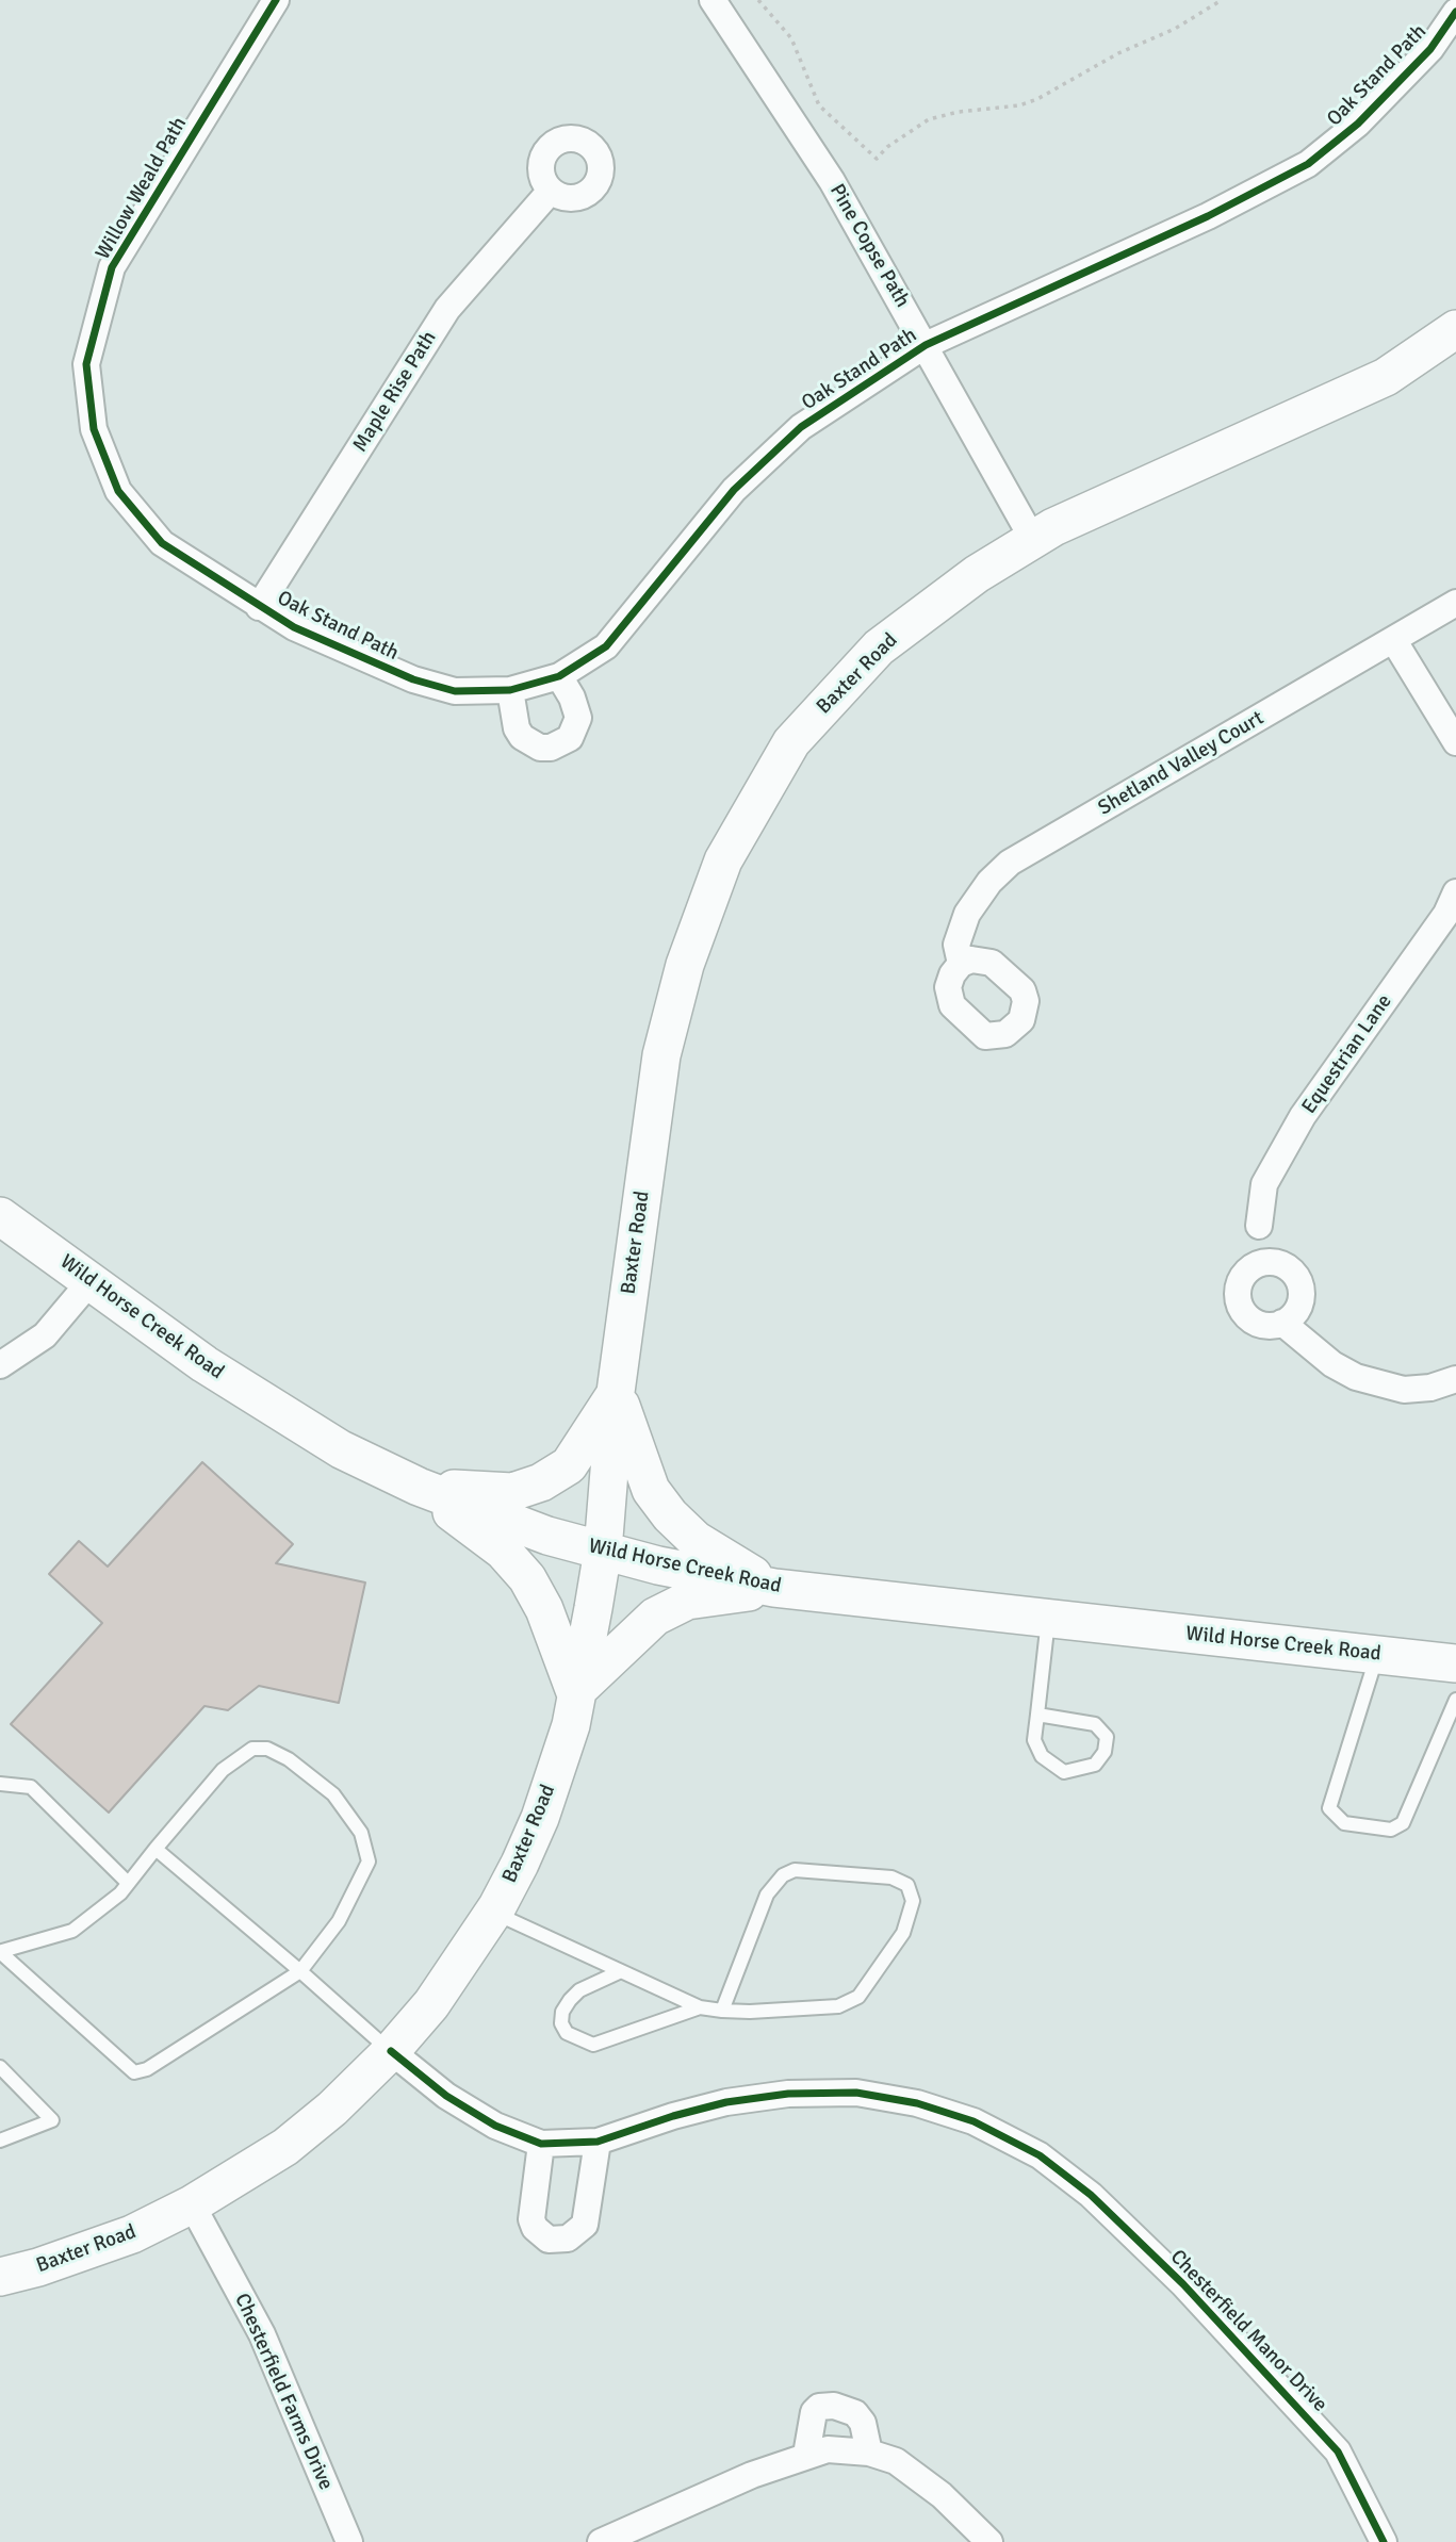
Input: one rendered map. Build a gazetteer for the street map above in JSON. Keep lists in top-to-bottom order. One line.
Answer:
{"streets":{"main road":["Baxter Road","Wild Horse Creek Road"],"street":["Oak Stand Path","Willow Weald Path","Pine Copse Path","Maple Rise Path","Shetland Valley Court","Equestrian Lane","Chesterfield Manor Drive","Chesterfield Farms Drive"]},"crossings":[["Oak Stand Path","Willow Weald Path"],["Oak Stand Path","Pine Copse Path"],["Oak Stand Path","Maple Rise Path"],["Willow Weald Path","Maple Rise Path"],["Pine Copse Path","Baxter Road"],["Baxter Road","Wild Horse Creek Road"],["Baxter Road","Chesterfield Manor Drive"],["Baxter Road","Chesterfield Farms Drive"]]}
